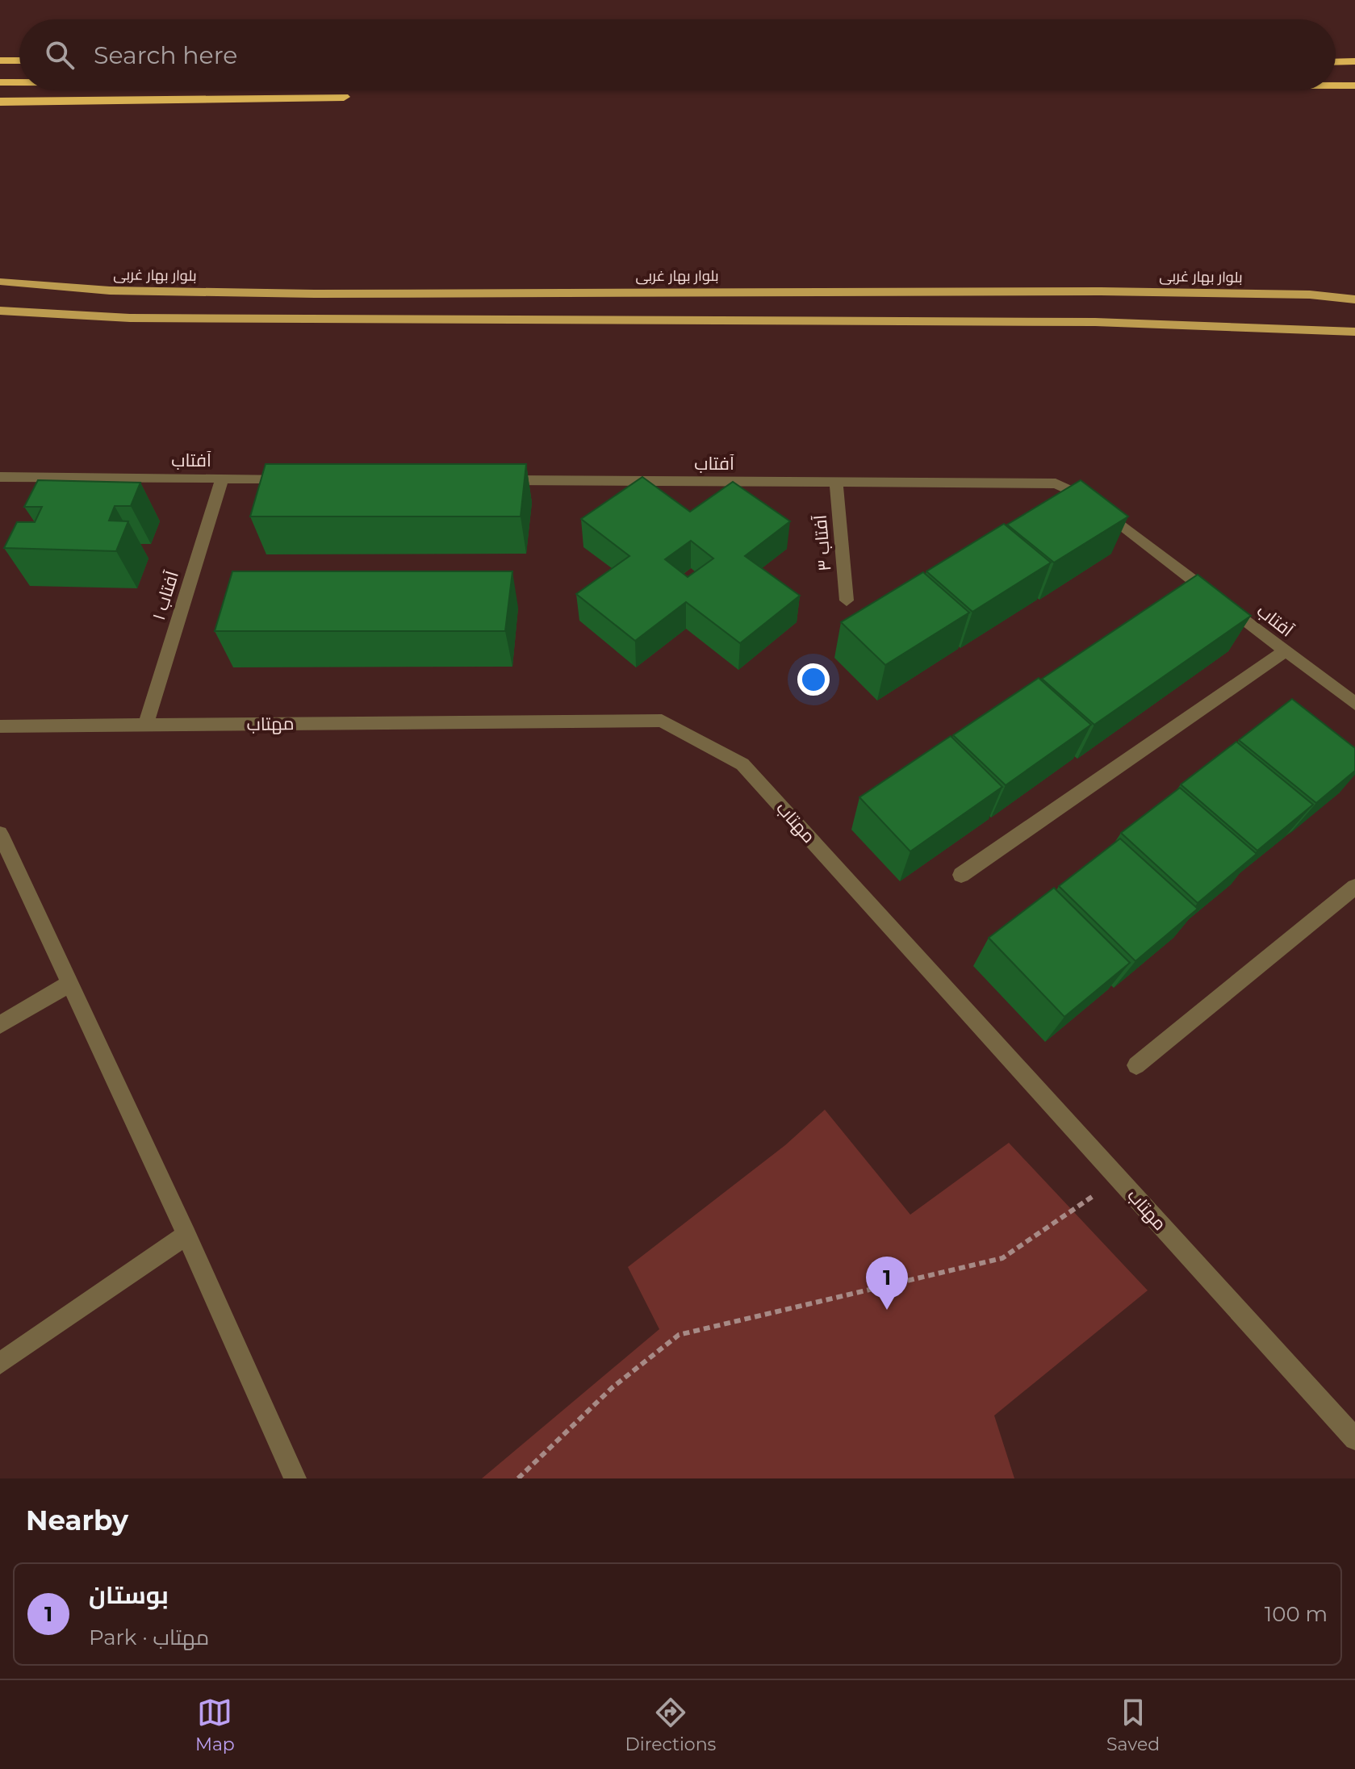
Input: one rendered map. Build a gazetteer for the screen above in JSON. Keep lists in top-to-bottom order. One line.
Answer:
{"streets":{"main road":["بلوار بهار غربی"],"street":["آفتاب","آفتاب ۳","آفتاب ۱","مهتاب"]},"crossings":[["آفتاب","آفتاب ۳"],["آفتاب","آفتاب ۱"],["آفتاب ۱","مهتاب"]],"page":{"search":"Search here","pins":"1","heading":"Nearby","list":[{"mark":"1","name":"بوستان","note":"Park · مهتاب","value":"100 m"}],"nav":["Map","Directions","Saved"]}}
